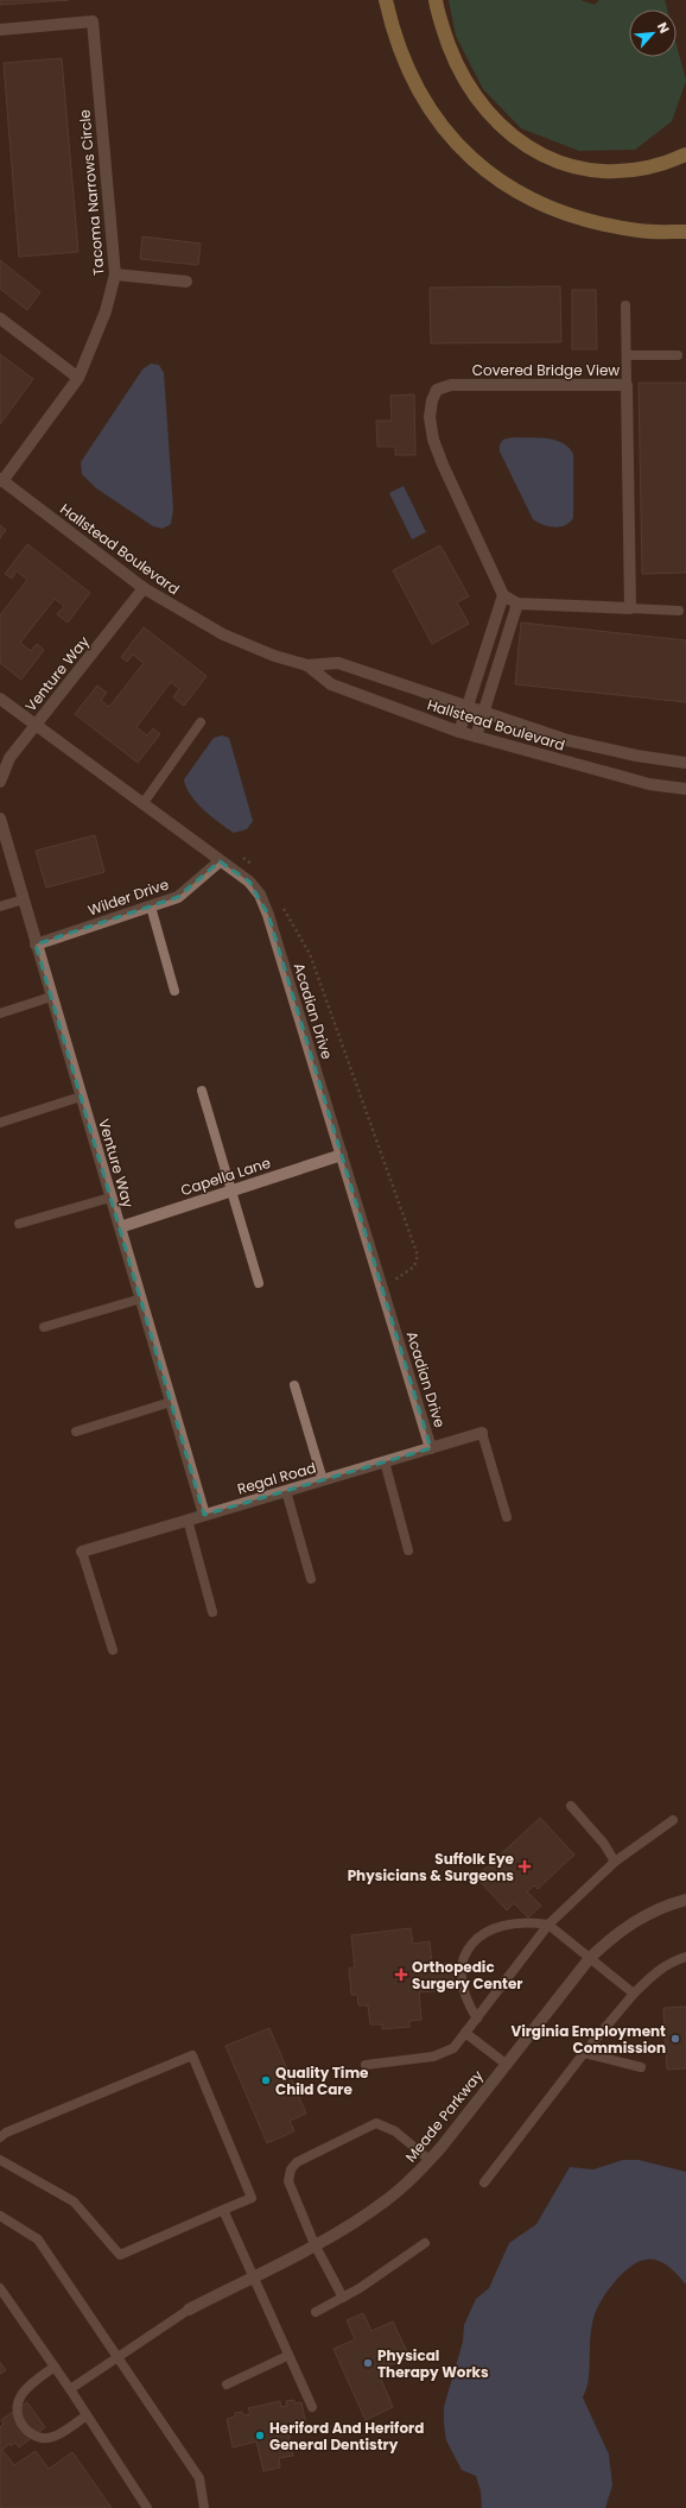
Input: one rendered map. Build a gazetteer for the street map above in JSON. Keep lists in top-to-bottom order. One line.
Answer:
{"streets":{"street":["Tacoma Narrows Circle","Covered Bridge View","Hallstead Boulevard","Venture Way","Wilder Drive","Acadian Drive","Capella Lane","Regal Road","Meade Parkway"]},"crossings":[["Tacoma Narrows Circle","Hallstead Boulevard"],["Hallstead Boulevard","Venture Way"],["Venture Way","Wilder Drive"],["Venture Way","Acadian Drive"],["Venture Way","Capella Lane"],["Venture Way","Regal Road"],["Wilder Drive","Acadian Drive"],["Acadian Drive","Capella Lane"],["Acadian Drive","Regal Road"]],"places":{"health":["Suffolk Eye Physicians & Surgeons","Orthopedic Surgery Center"],"other":["Virginia Employment Commission","Quality Time Child Care","Physical Therapy Works","Heriford And Heriford General Dentistry"]},"north":"top right"}
